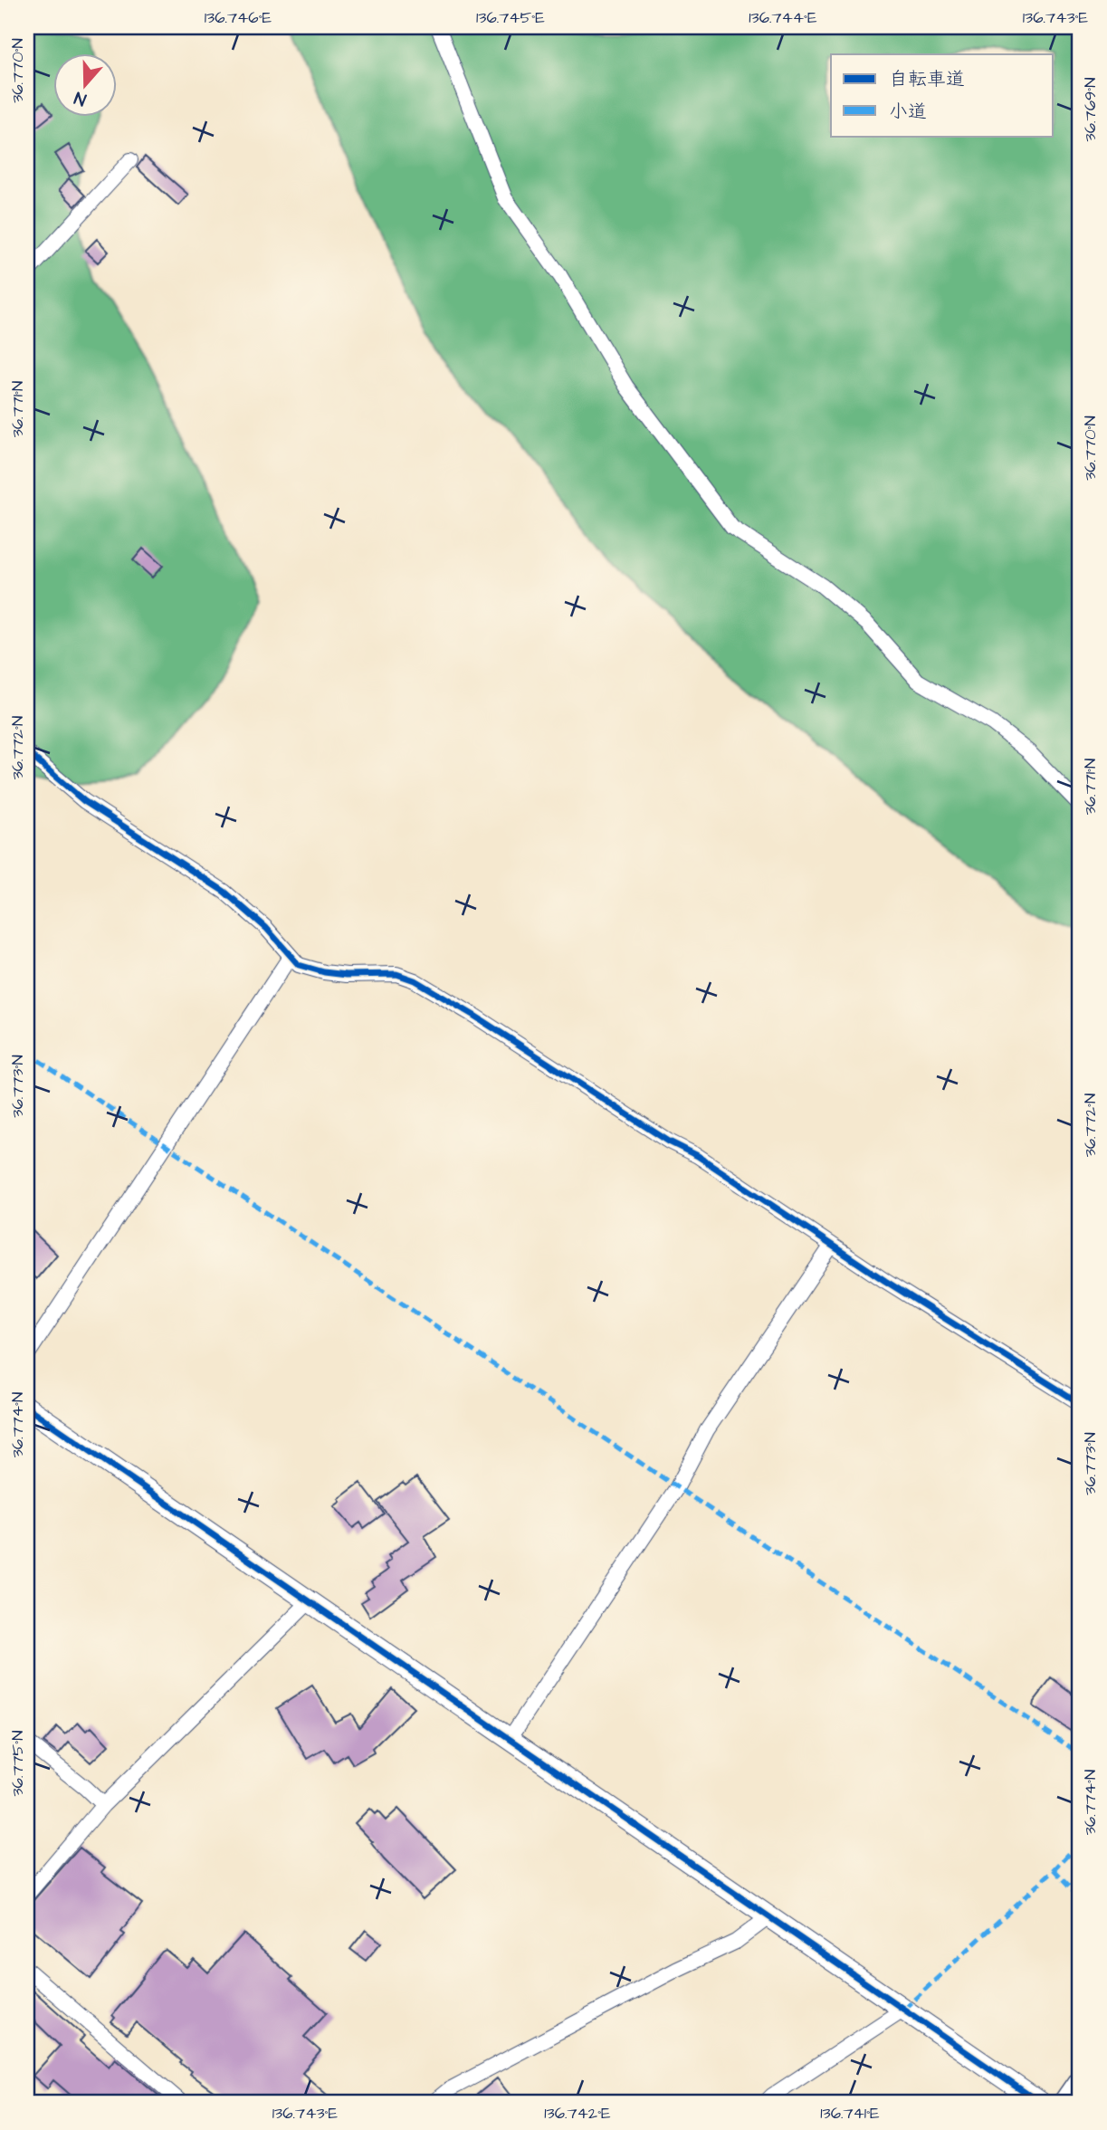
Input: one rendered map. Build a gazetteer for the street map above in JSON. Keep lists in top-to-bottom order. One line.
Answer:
{"legend":["自転車道","小道"],"north":"bottom","coordinates":["136.746°E","136.745°E","136.744°E","136.743°E","36.770°N","36.769°N","36.771°N","36.772°N","36.773°N","36.774°N","36.775°N","136.742°E","136.741°E"]}
